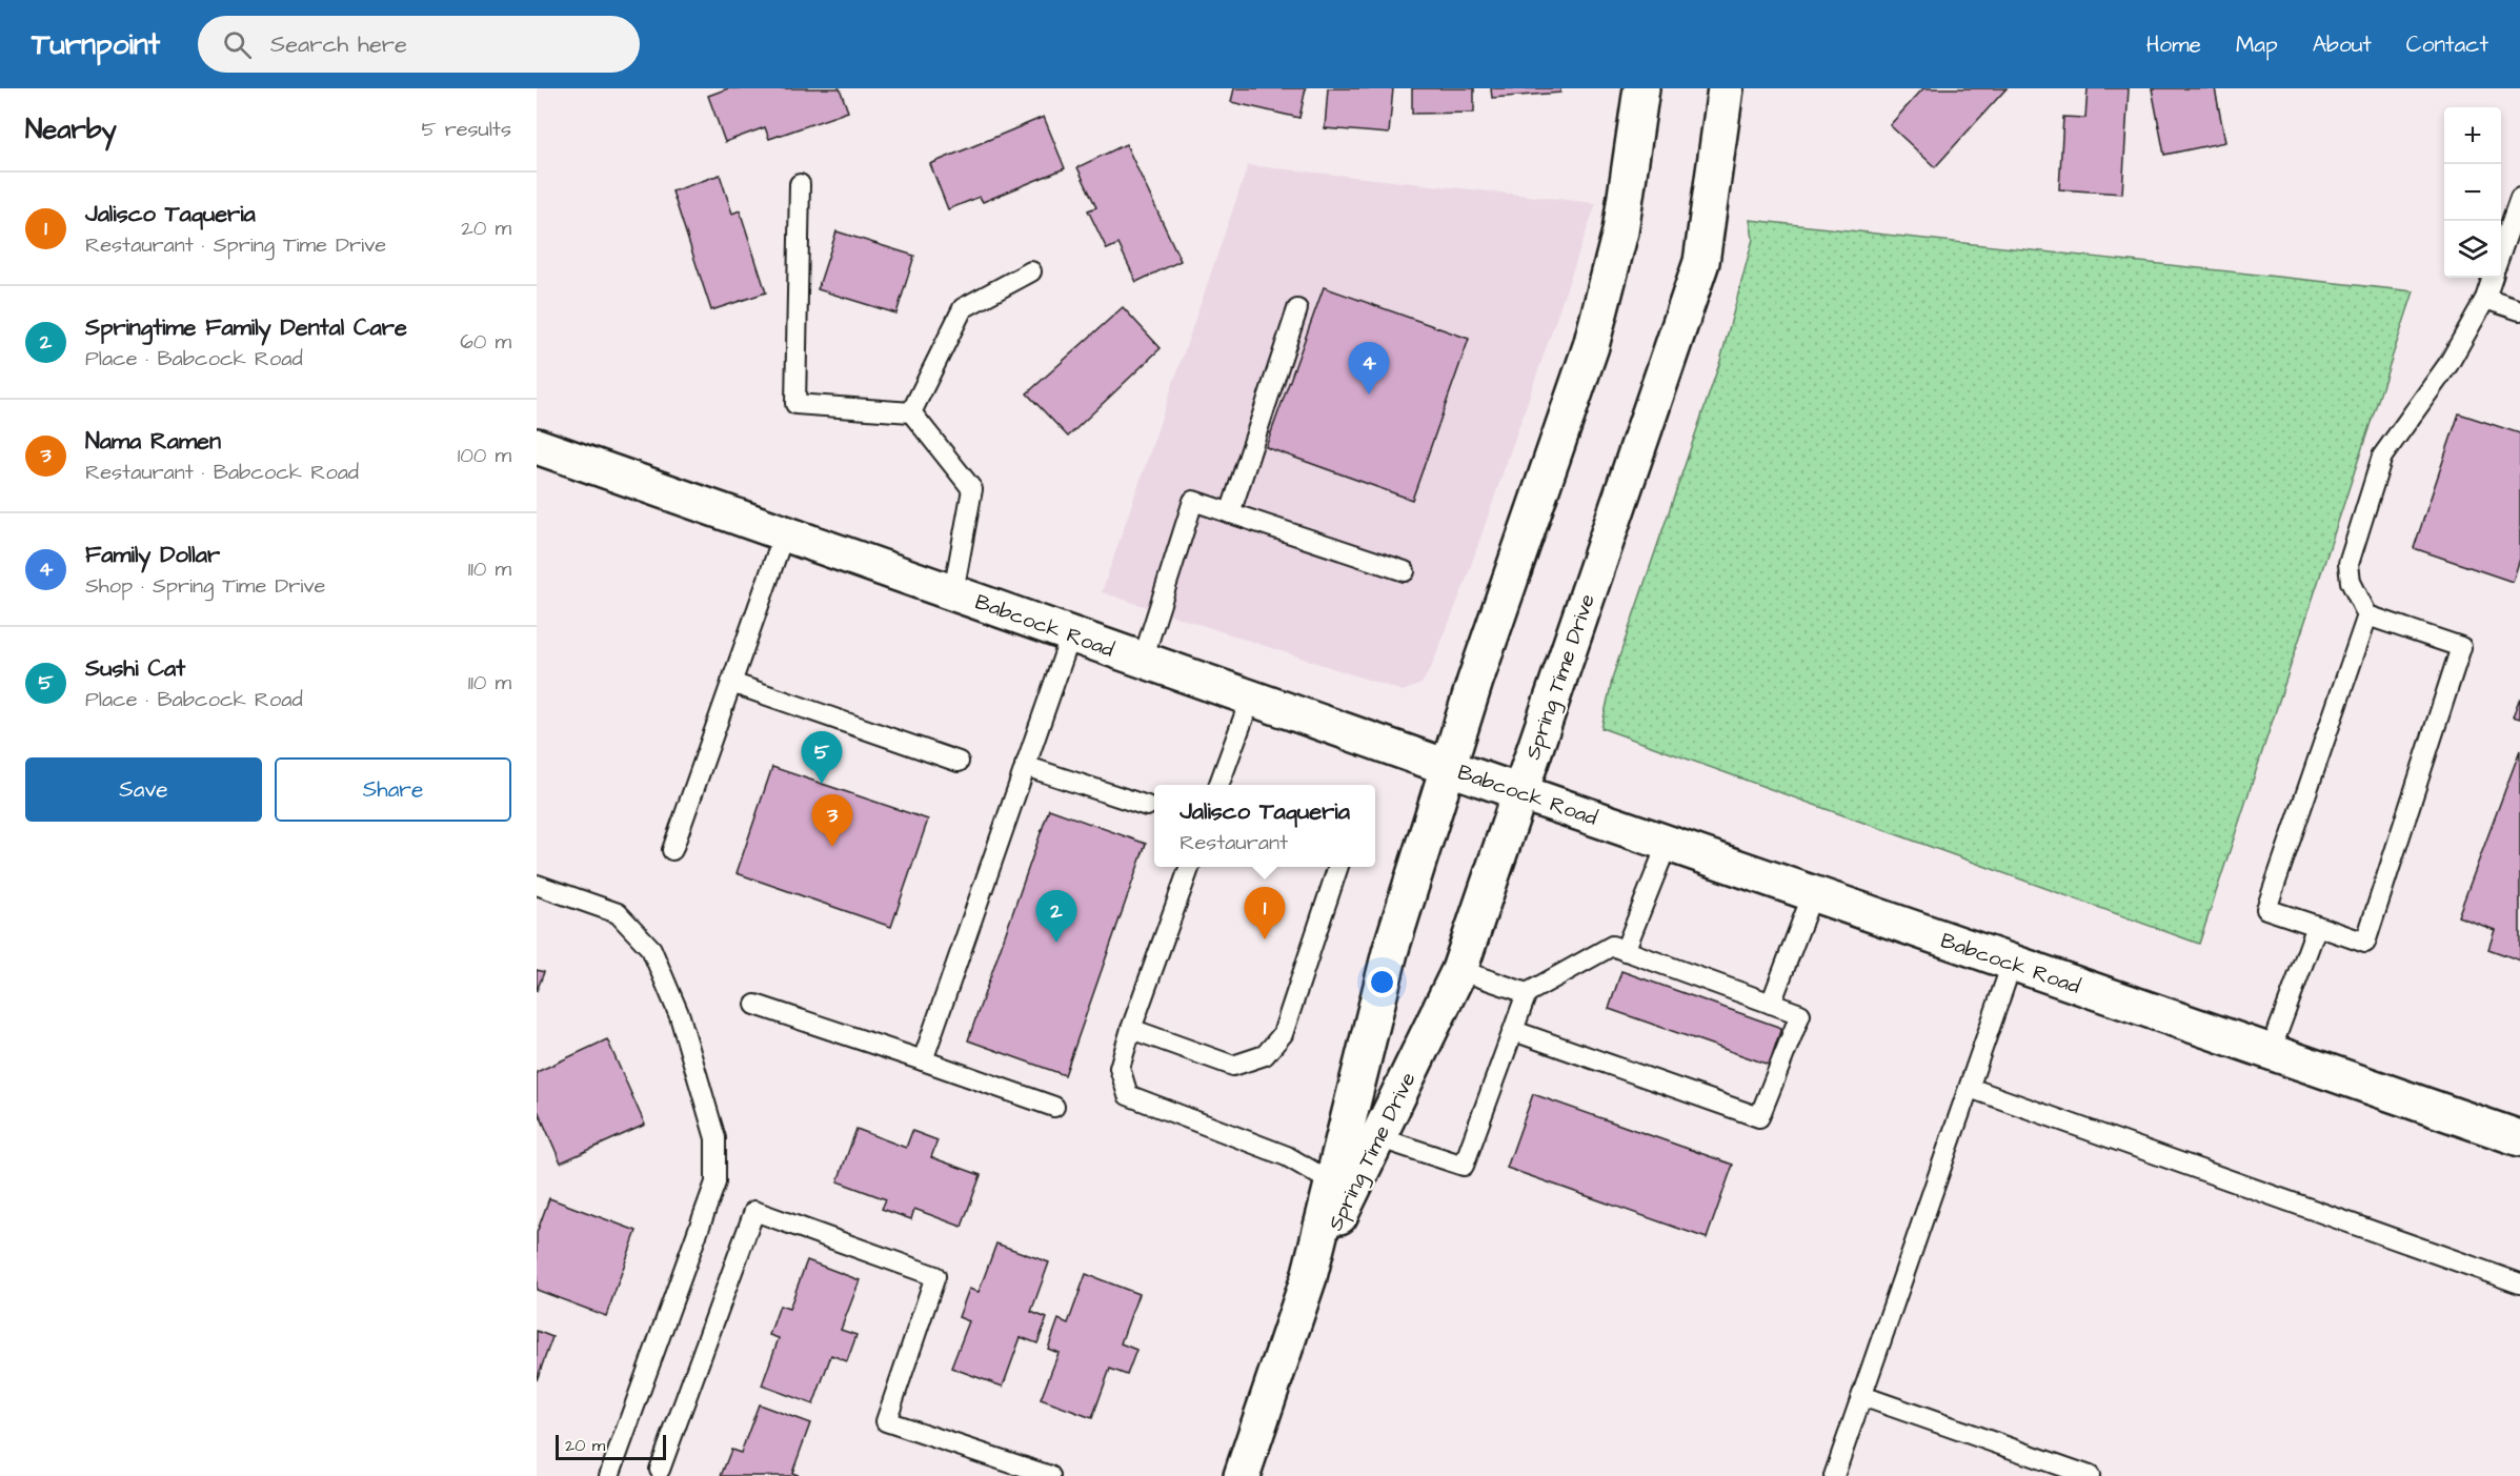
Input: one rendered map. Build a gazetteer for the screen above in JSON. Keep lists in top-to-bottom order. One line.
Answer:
{"streets":{"street":["Babcock Road","Spring Time Drive"]},"crossings":[["Babcock Road","Spring Time Drive"]],"scale_bar":"20 m","page":{"header":"Turnpoint","search":"Search here","nav":["Home","Map","About","Contact"],"heading":["Nearby","5 results"],"map_buttons":["+","−"],"list":[{"mark":"1","name":"Jalisco Taqueria","note":"Restaurant · Spring Time Drive","value":"20 m"},{"mark":"2","name":"Springtime Family Dental Care","note":"Place · Babcock Road","value":"60 m"},{"mark":"3","name":"Nama Ramen","note":"Restaurant · Babcock Road","value":"100 m"},{"mark":"4","name":"Family Dollar","note":"Shop · Spring Time Drive","value":"110 m"},{"mark":"5","name":"Sushi Cat","note":"Place · Babcock Road","value":"110 m"}],"pins":["4","5","3","1","2"],"buttons":["Save","Share"],"popup":["Jalisco Taqueria","Restaurant"],"scale":"20 m"}}
